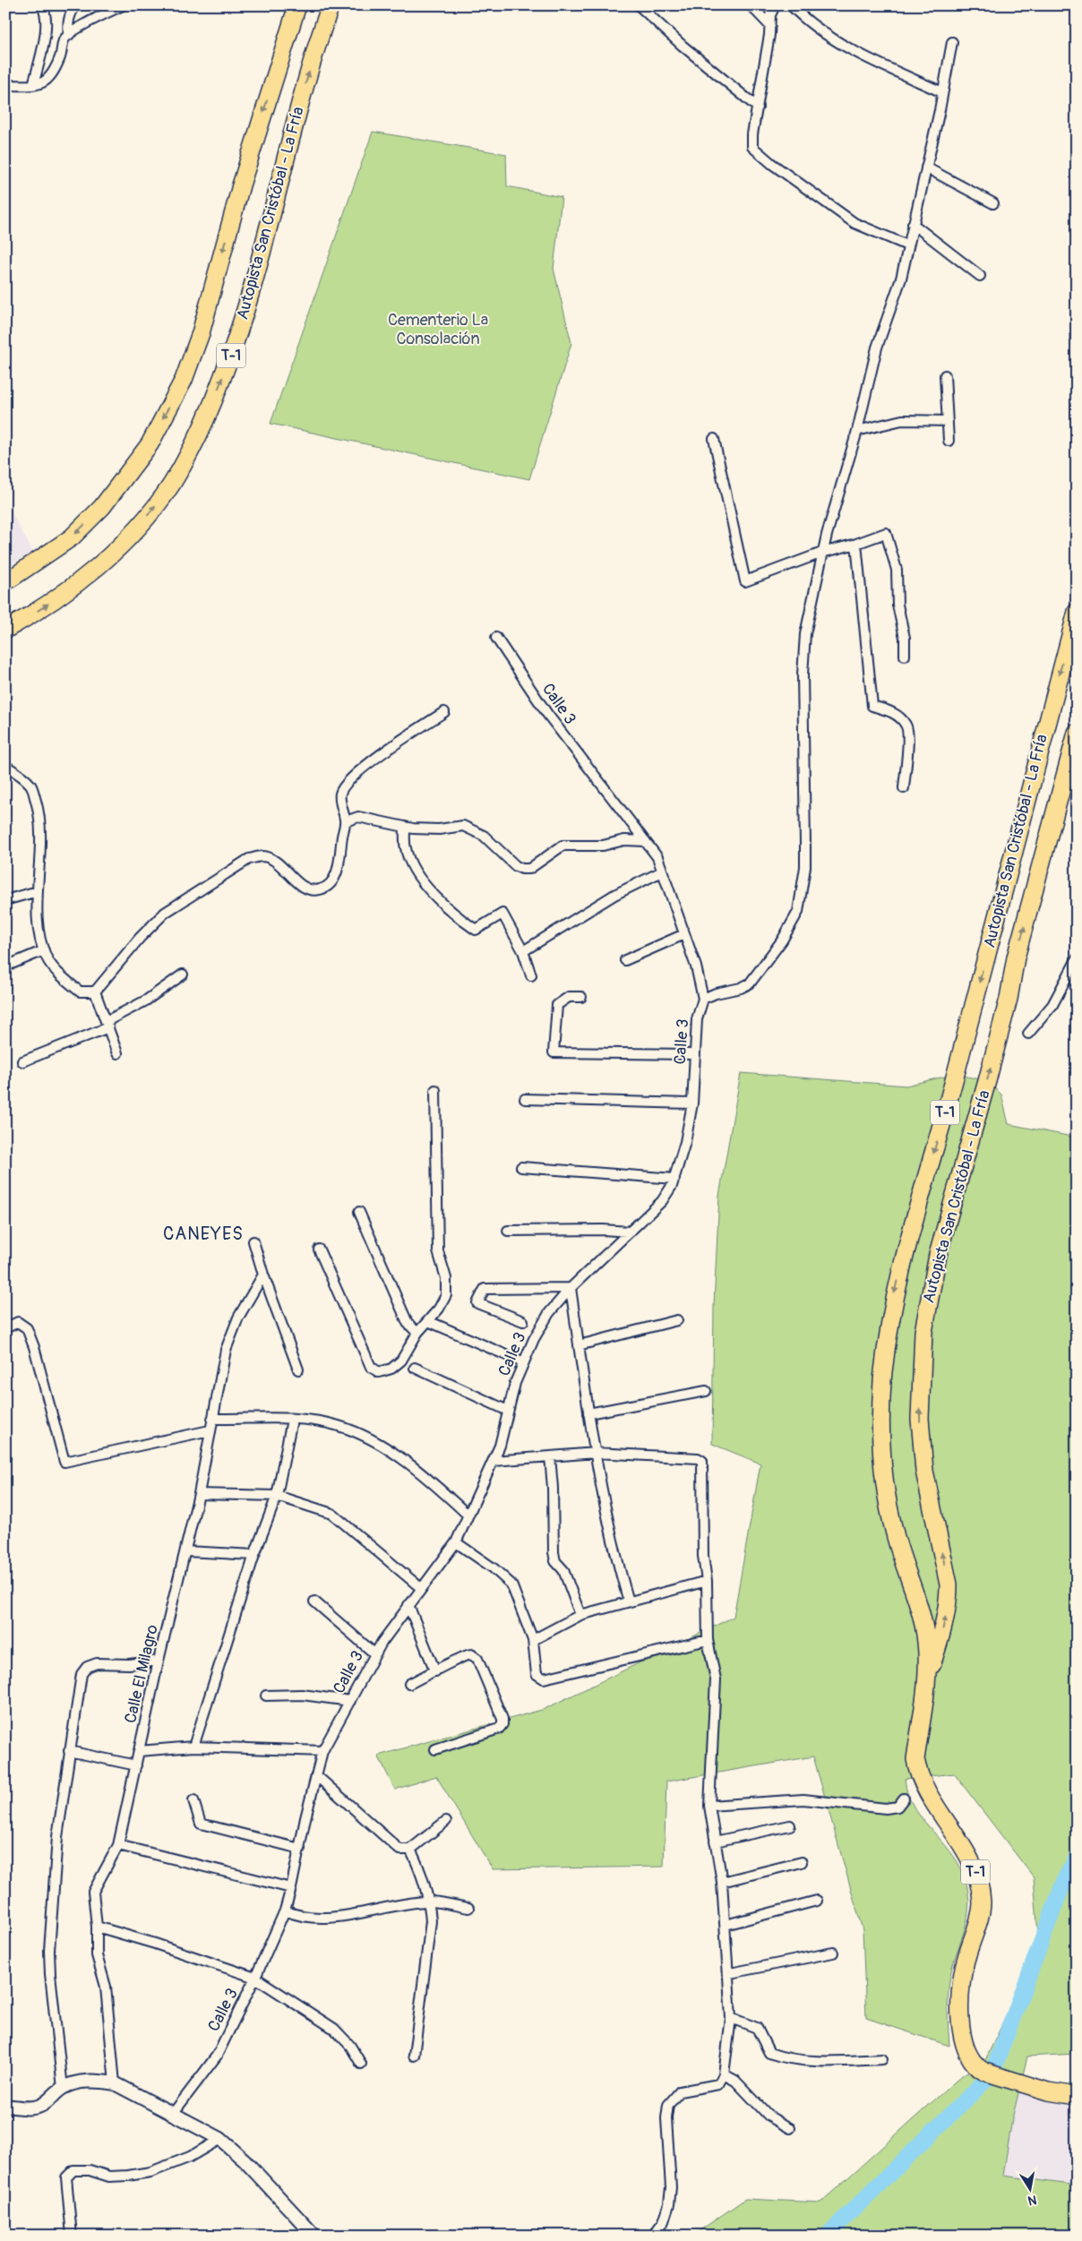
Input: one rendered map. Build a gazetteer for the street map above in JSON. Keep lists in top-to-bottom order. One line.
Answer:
{"streets":{"highway":["Autopista San Cristóbal - La Fría","T-1"],"street":["Calle 3","Calle El Milagro"]},"crossings":[["Autopista San Cristóbal - La Fría","T-1"]],"districts":["CANEYES"],"parks":["Cementerio La Consolación"],"north":"bottom"}
